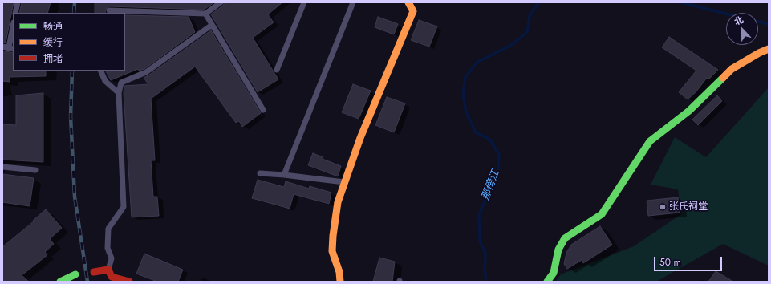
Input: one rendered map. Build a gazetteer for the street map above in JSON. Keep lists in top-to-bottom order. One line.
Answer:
{"water":["那傍江"],"places":["张氏祠堂"],"legend":["畅通","缓行","拥堵"],"scale_bar":"50 m","north":"top"}
